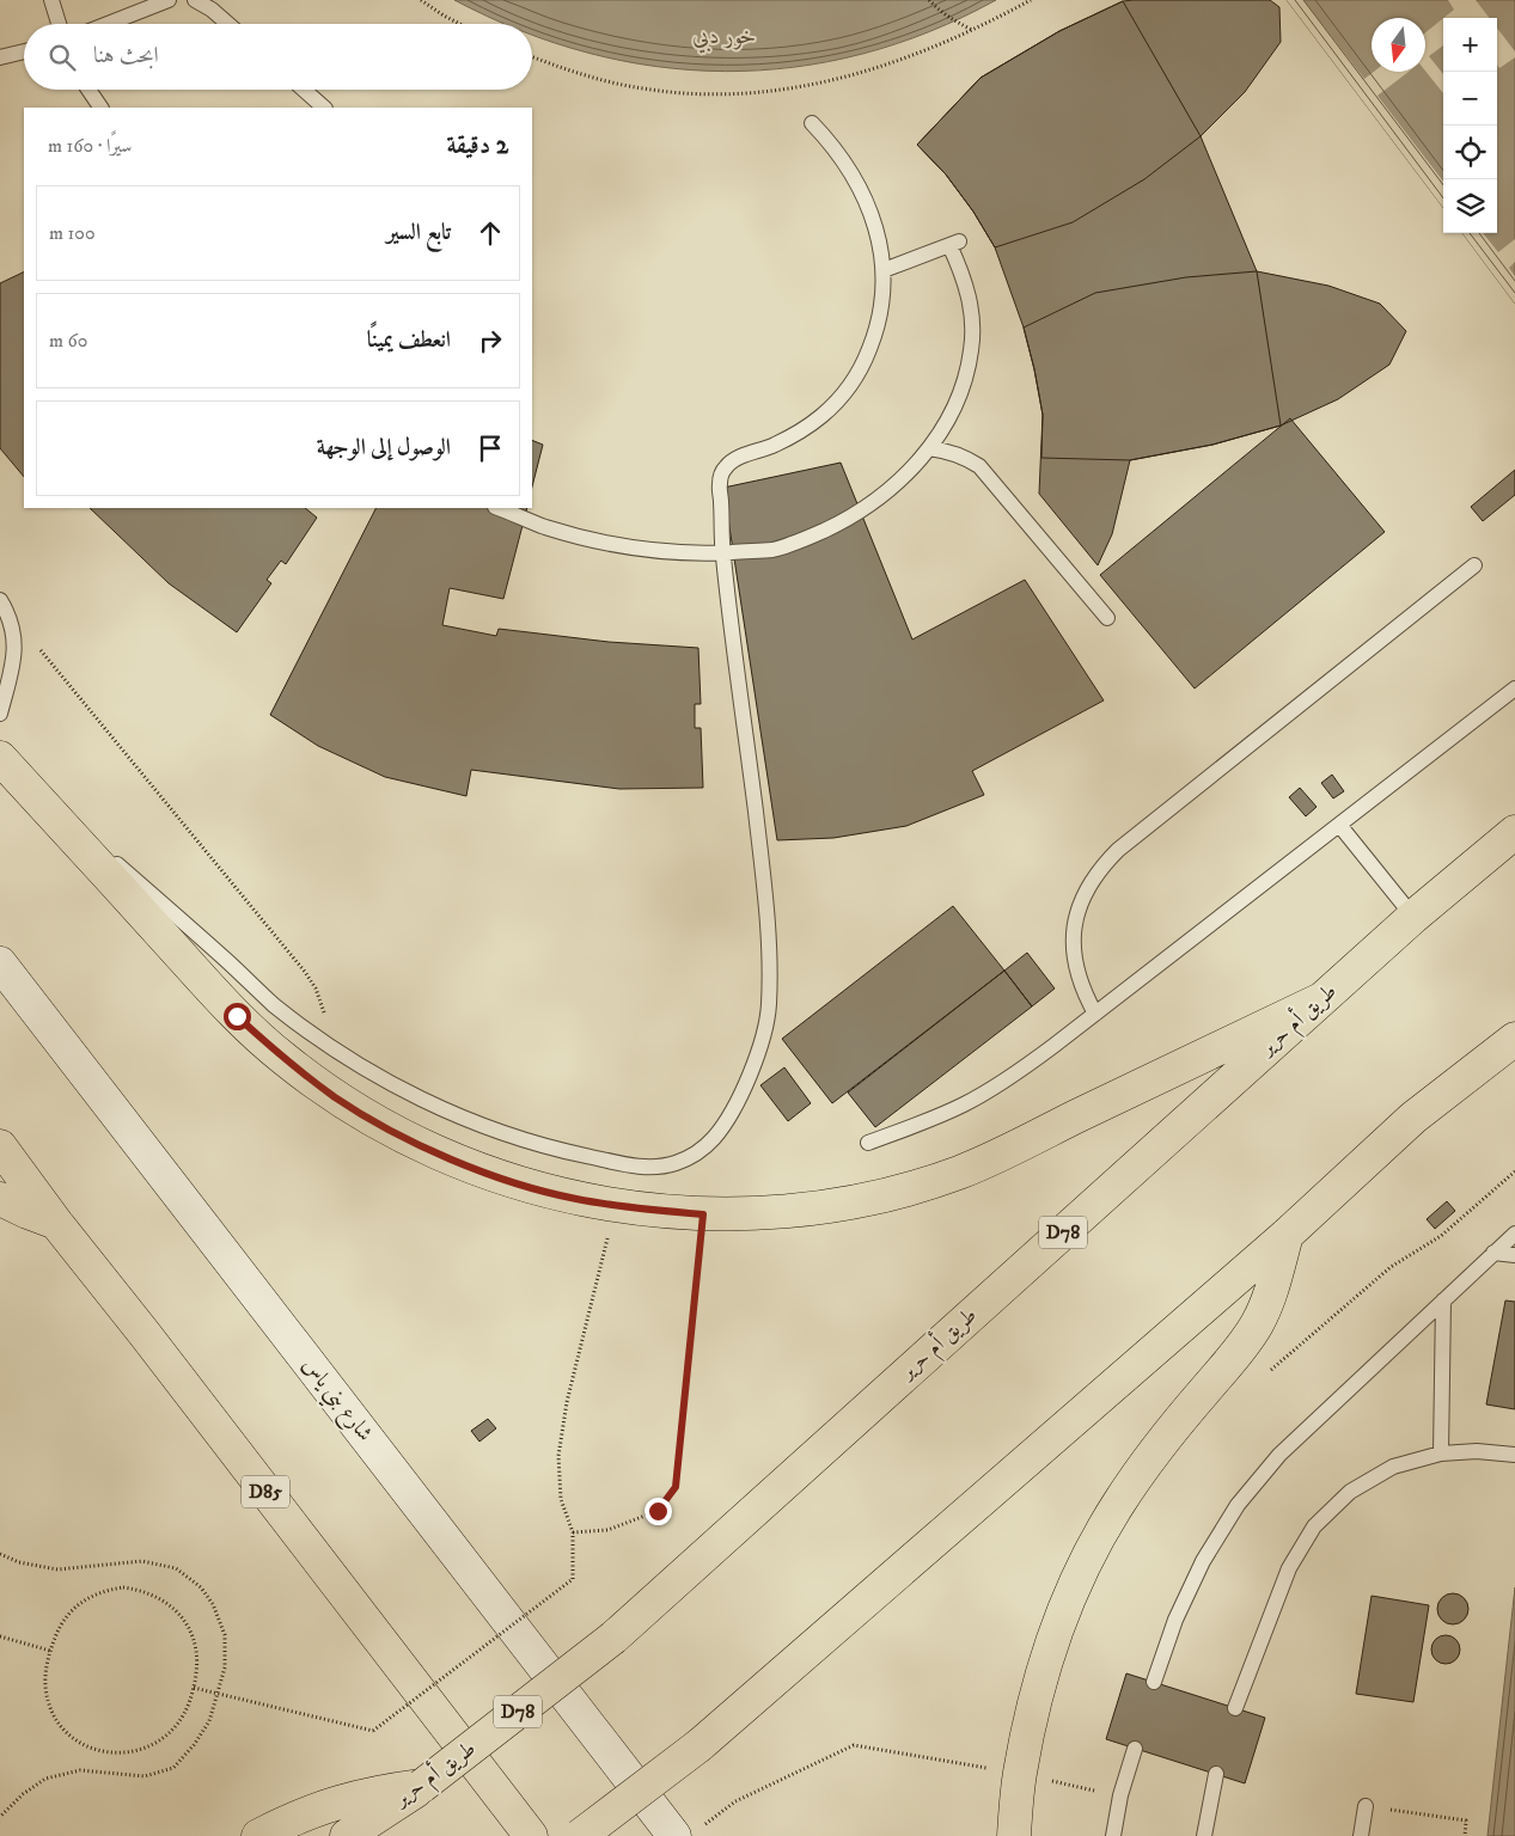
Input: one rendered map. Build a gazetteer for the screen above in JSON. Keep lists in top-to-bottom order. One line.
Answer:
{"streets":{"main road":["طريق أم حرير","D78","شارع بني ياس","D85"]},"water":["خور دبي"],"north":"bottom","page":{"map_buttons":["+","−"],"search":"ابحث هنا","heading":["2 دقيقة","سيرًا · 160 m"],"list":[["تابع السير","100 m"],["انعطف يمينًا","60 m"],"الوصول إلى الوجهة"]}}
